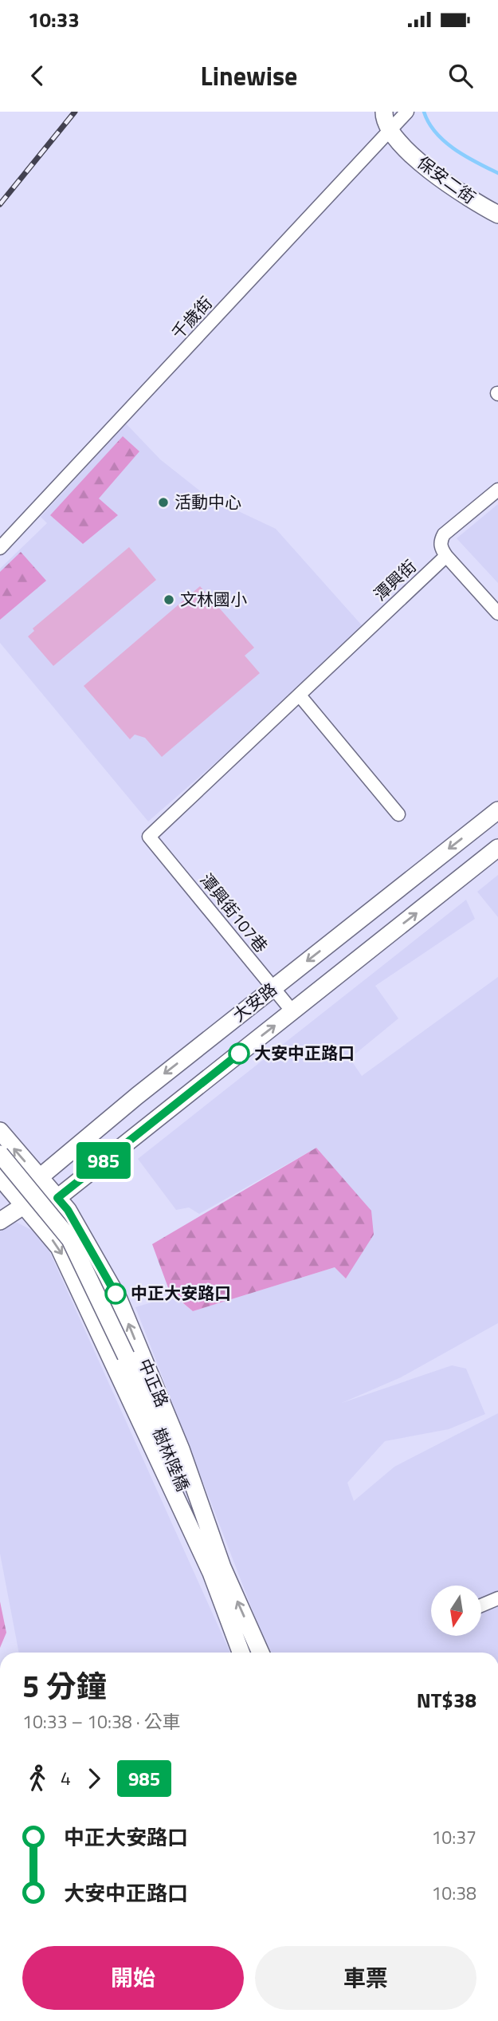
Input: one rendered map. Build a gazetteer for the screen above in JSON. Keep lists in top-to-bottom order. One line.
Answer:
{"streets":{"main road":["保安二街","大安路","中正路","樹林陸橋"],"street":["千歲街","潭興街","潭興街107巷"]},"crossings":[["保安二街","千歲街"],["潭興街","潭興街107巷"],["潭興街107巷","大安路"],["大安路","中正路"],["中正路","樹林陸橋"]],"places":["活動中心","文林國小","大安中正路口","中正大安路口"],"lines":["bus line 985"],"north":"bottom","page":{"status":"10:33","header":"Linewise","on_map":"985","heading":["5 分鐘","10:33 – 10:38 · 公車","NT$38"],"legs":["4","985"],"list":[{"name":"中正大安路口","value":"10:37"},{"name":"大安中正路口","value":"10:38"}],"buttons":["開始","車票"]}}
